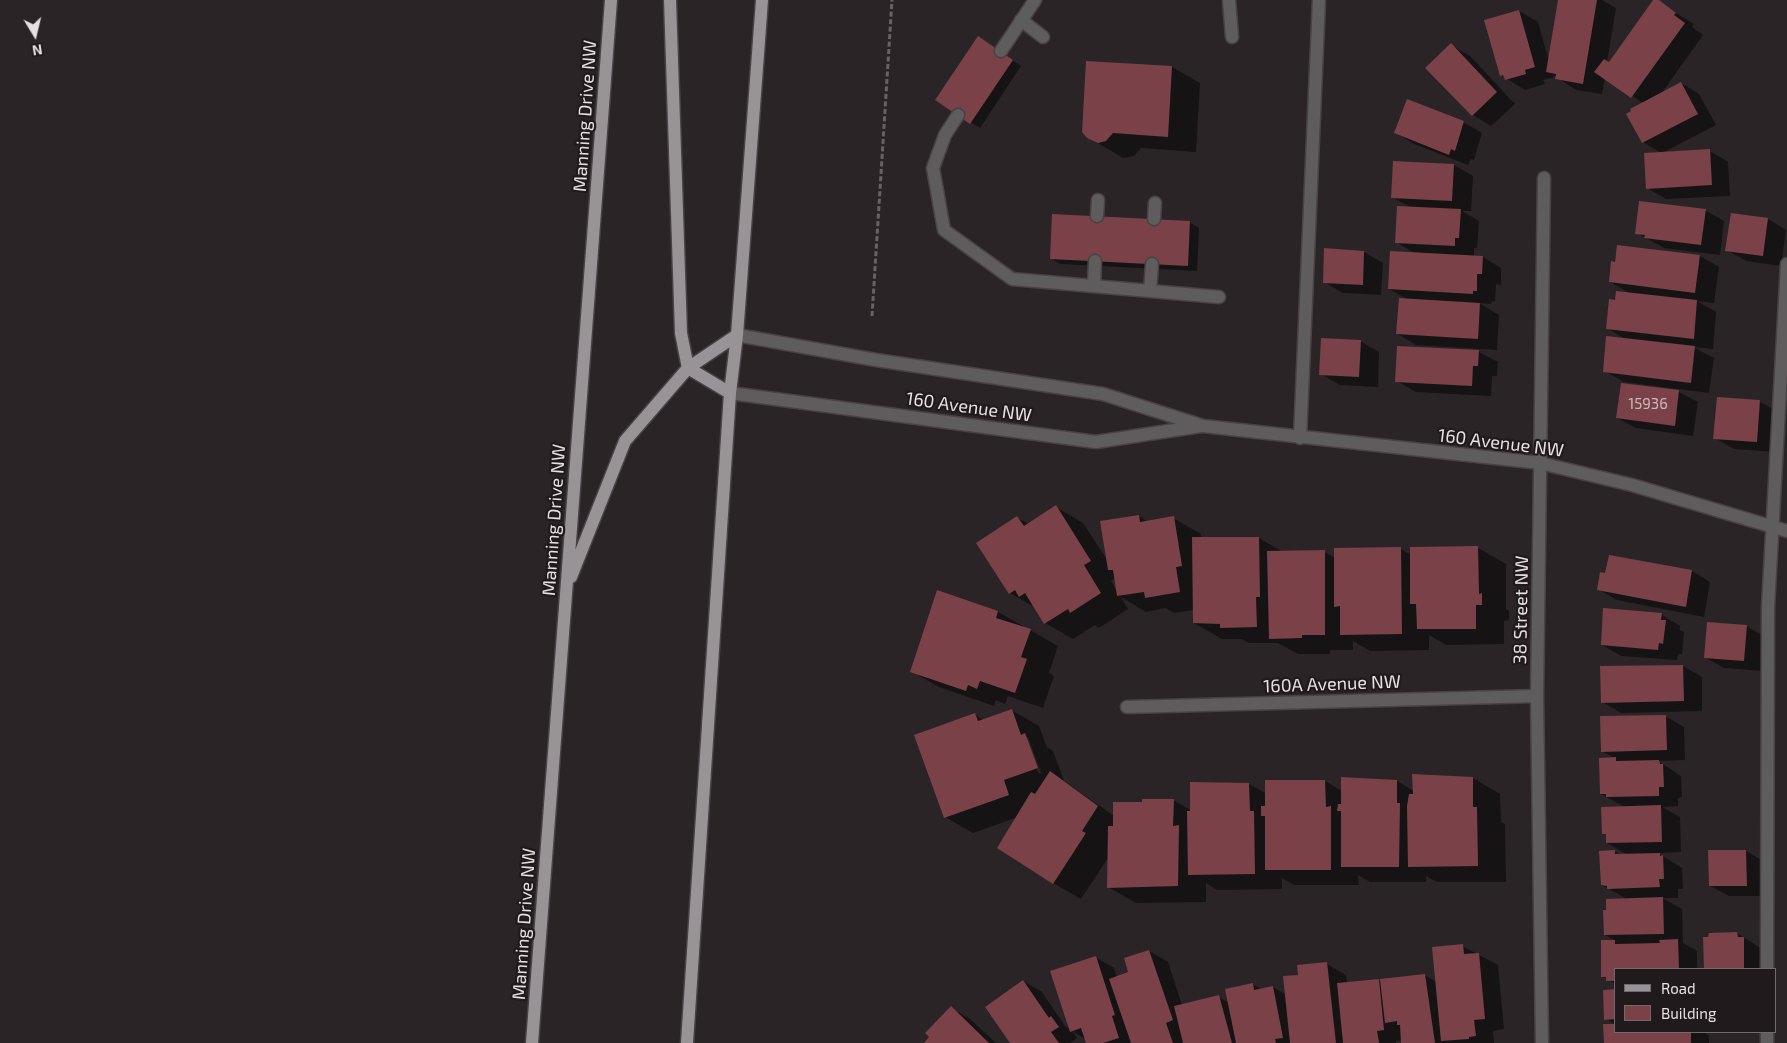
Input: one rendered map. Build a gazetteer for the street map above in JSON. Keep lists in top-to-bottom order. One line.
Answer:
{"streets":{"main road":["Manning Drive NW"],"street":["160 Avenue NW","38 Street NW","160A Avenue NW"]},"crossings":[["160 Avenue NW","38 Street NW"],["38 Street NW","160A Avenue NW"]],"house_numbers":["15936"],"legend":["Road","Building"],"north":"bottom"}
